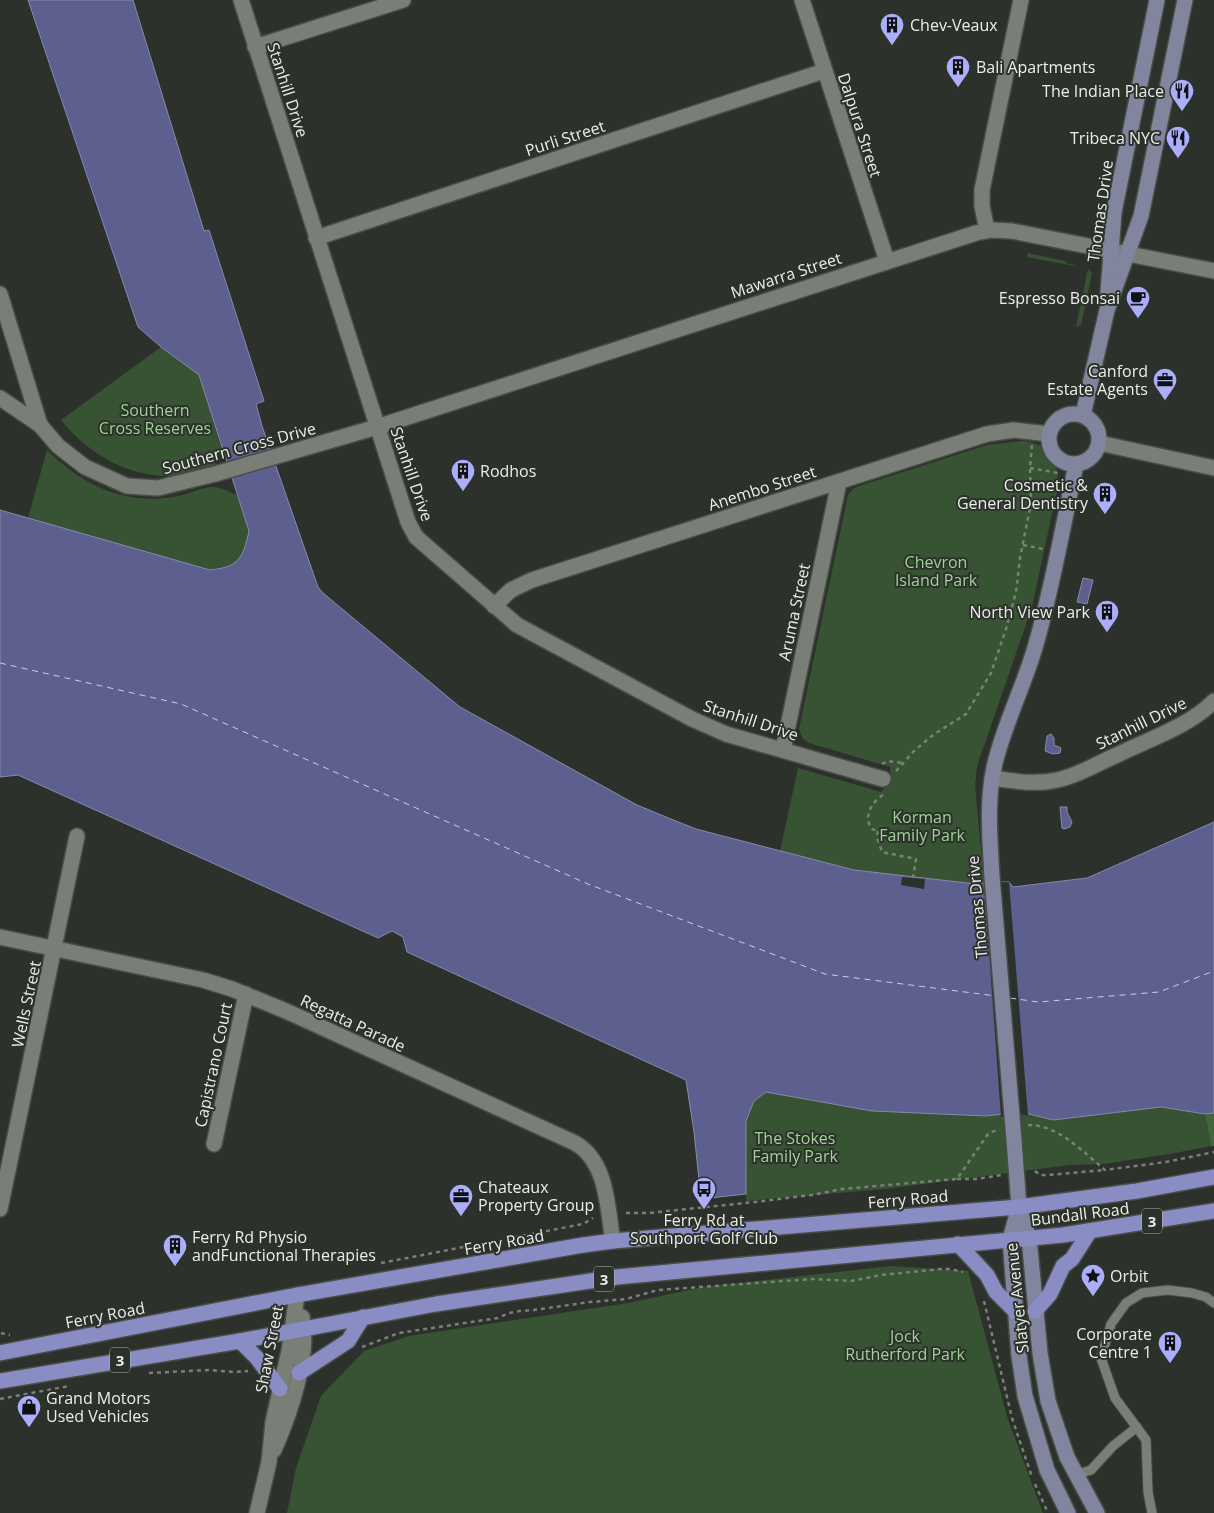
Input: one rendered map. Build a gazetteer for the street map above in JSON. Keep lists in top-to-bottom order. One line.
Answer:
{"streets":{"main road":["Thomas Drive","Ferry Road","Bundall Road","3","Slatyer Avenue"],"street":["Stanhill Drive","Dalpura Street","Purli Street","Mawarra Street","Southern Cross Drive","Anembo Street","Aruma Street","Wells Street","Regatta Parade","Capistrano Court","Shaw Street"]},"crossings":[["Stanhill Drive","Purli Street"],["Stanhill Drive","Thomas Drive"],["Stanhill Drive","Mawarra Street"],["Stanhill Drive","Southern Cross Drive"],["Stanhill Drive","Anembo Street"],["Stanhill Drive","Aruma Street"],["Dalpura Street","Purli Street"],["Dalpura Street","Mawarra Street"],["Thomas Drive","Mawarra Street"],["Thomas Drive","Anembo Street"],["Thomas Drive","Ferry Road"],["Thomas Drive","Bundall Road"],["Thomas Drive","Slatyer Avenue"],["Mawarra Street","Southern Cross Drive"],["Anembo Street","Aruma Street"],["Wells Street","Regatta Parade"],["Regatta Parade","Capistrano Court"],["Regatta Parade","Ferry Road"],["Ferry Road","Bundall Road"],["Ferry Road","Slatyer Avenue"],["Ferry Road","Shaw Street"],["Bundall Road","3"],["Bundall Road","Slatyer Avenue"],["3","Slatyer Avenue"],["3","Shaw Street"]],"parks":["Southern Cross Reserves","Chevron Island Park","Korman Family Park","The Stokes Family Park","Jock Rutherford Park"],"places":{"building":["Chev-Veaux","Bali Apartments","Rodhos","Cosmetic & General Dentistry","North View Park","Ferry Rd Physio andFunctional Therapies","Corporate Centre 1"],"restaurant":["The Indian Place","Tribeca NYC"],"cafe":["Espresso Bonsai"],"office":["Canford Estate Agents","Chateaux Property Group"],"bus stop":["Ferry Rd at Southport Golf Club"],"place":["Orbit"],"shop":["Grand Motors Used Vehicles"]}}
